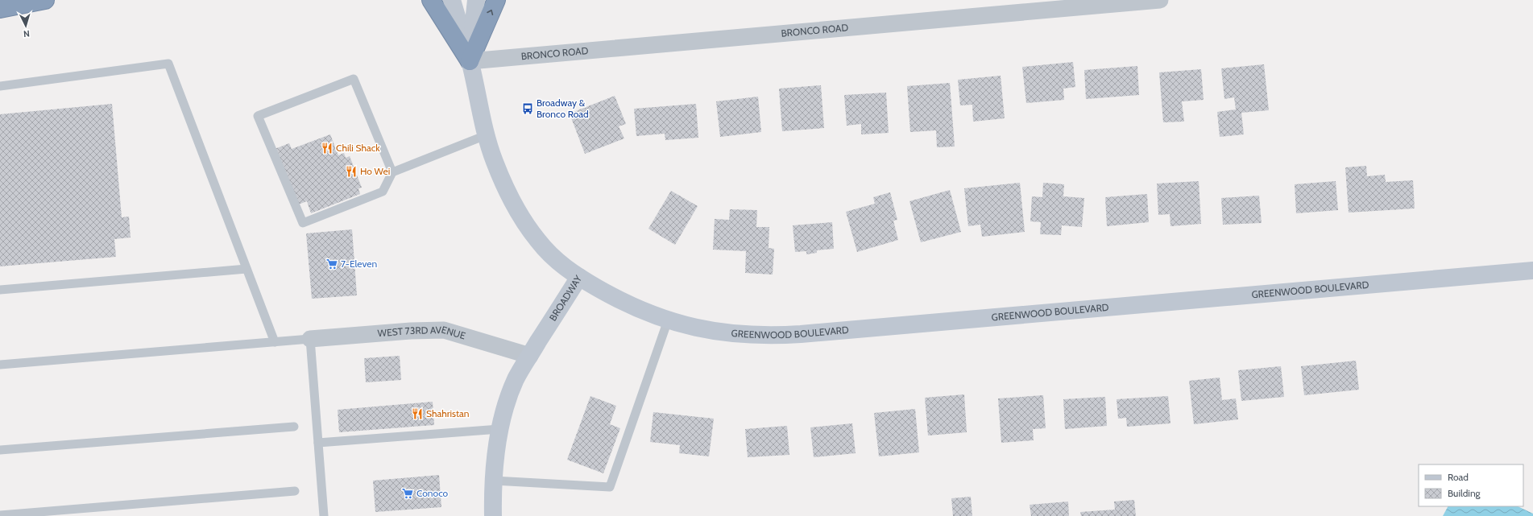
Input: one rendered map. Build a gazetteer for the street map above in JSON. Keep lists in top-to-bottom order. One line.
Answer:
{"streets":{"street":["BRONCO ROAD","GREENWOOD BOULEVARD","BROADWAY","WEST 73RD AVENUE"]},"crossings":[["BRONCO ROAD","BROADWAY"],["GREENWOOD BOULEVARD","BROADWAY"],["BROADWAY","WEST 73RD AVENUE"]],"places":{"bus stop":["Broadway & Bronco Road"],"restaurant":["Chili Shack","Ho Wei","Shahristan"],"supermarket":["7-Eleven","Conoco"]},"legend":["Road","Building"],"north":"bottom"}
